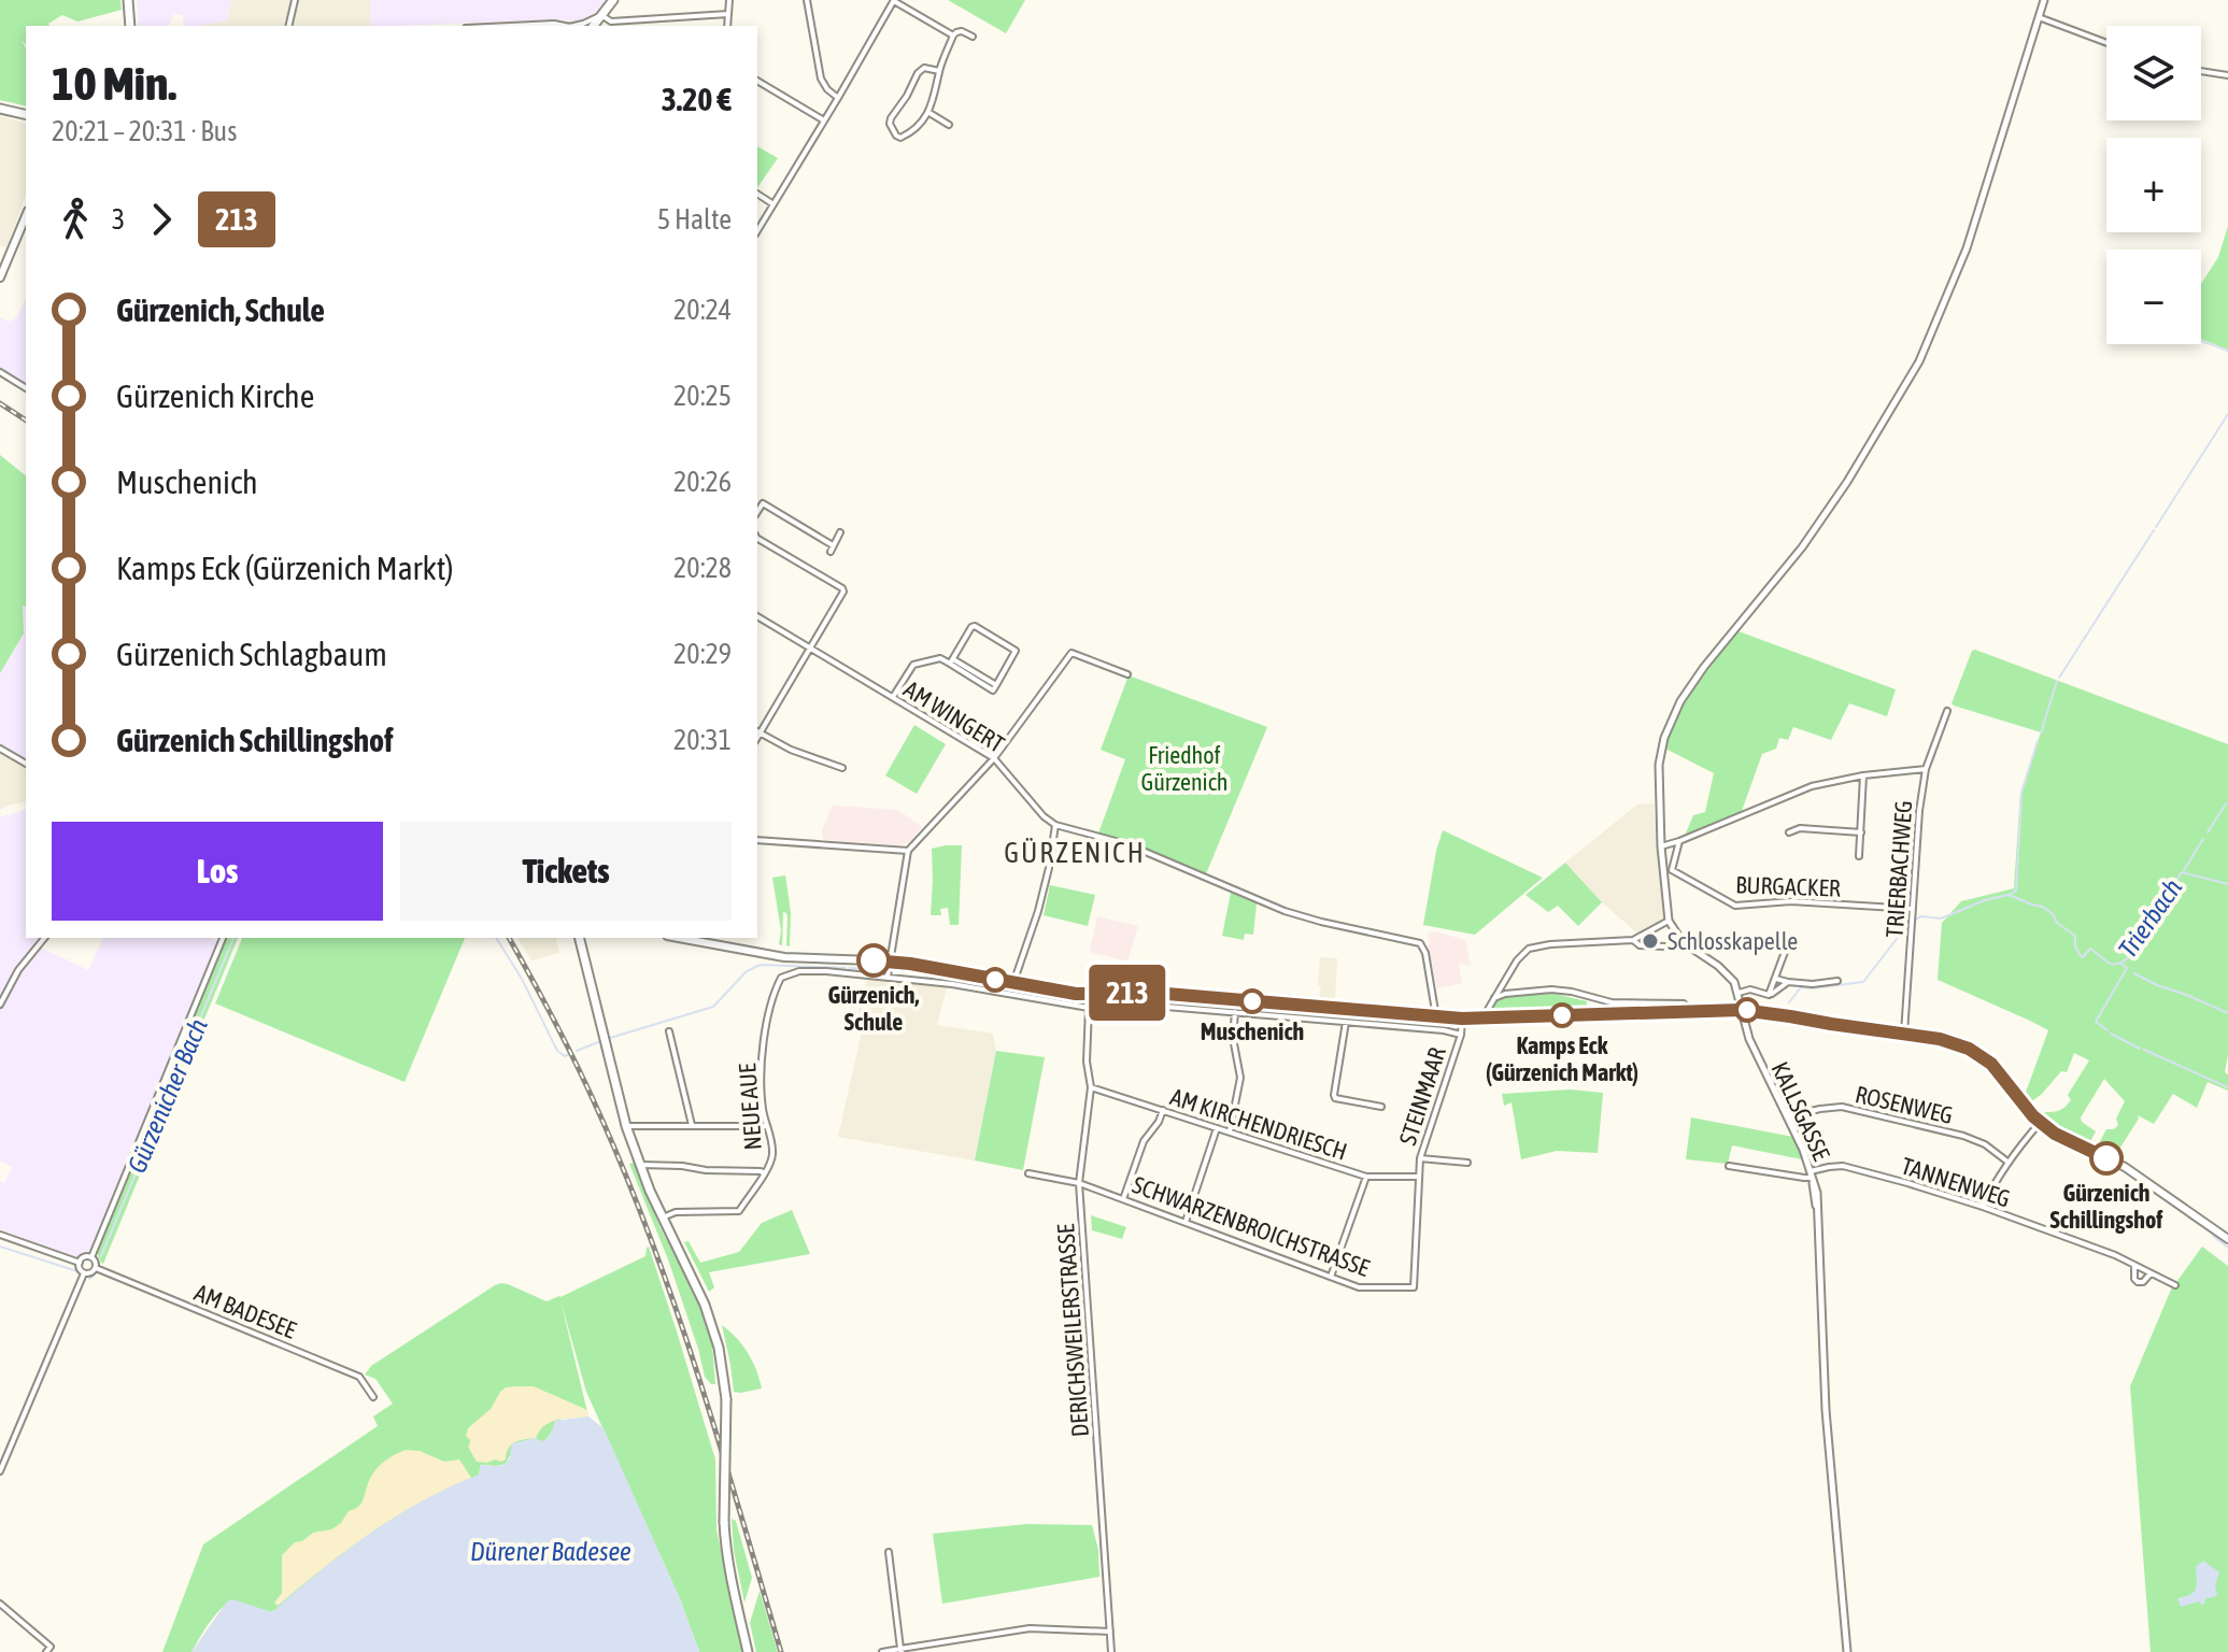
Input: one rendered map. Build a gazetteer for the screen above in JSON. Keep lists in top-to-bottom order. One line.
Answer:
{"streets":{"street":["AM WINGERT","TRIERBACHWEG","BURGACKER","STEINMAAR","ROSENWEG","NEUE AUE","KALLSGASSE","AM KIRCHENDRIESCH","TANNENWEG","SCHWARZENBROICHSTRASSE","AM BADESEE","DERICHSWEILERSTRASSE"]},"crossings":[["TRIERBACHWEG","BURGACKER"],["STEINMAAR","AM KIRCHENDRIESCH"],["STEINMAAR","SCHWARZENBROICHSTRASSE"],["ROSENWEG","KALLSGASSE"],["KALLSGASSE","TANNENWEG"],["AM KIRCHENDRIESCH","DERICHSWEILERSTRASSE"],["SCHWARZENBROICHSTRASSE","DERICHSWEILERSTRASSE"]],"districts":["GÜRZENICH"],"water":["Trierbach","Gürzenicher Bach","Dürener Badesee"],"parks":["Friedhof Gürzenich"],"places":["Schlosskapelle","Gürzenich, Schule","Muschenich","Kamps Eck (Gürzenich Markt)","Gürzenich Schillingshof"],"lines":["bus line 213"],"page":{"on_map":"213","map_buttons":["+","−"],"heading":["10 Min.","20:21 – 20:31 · Bus","3.20 €"],"legs":["3","213","5 Halte"],"list":[{"name":"Gürzenich, Schule","value":"20:24"},{"name":"Gürzenich Kirche","value":"20:25"},{"name":"Muschenich","value":"20:26"},{"name":"Kamps Eck (Gürzenich Markt)","value":"20:28"},{"name":"Gürzenich Schlagbaum","value":"20:29"},{"name":"Gürzenich Schillingshof","value":"20:31"}],"buttons":["Los","Tickets"]}}
